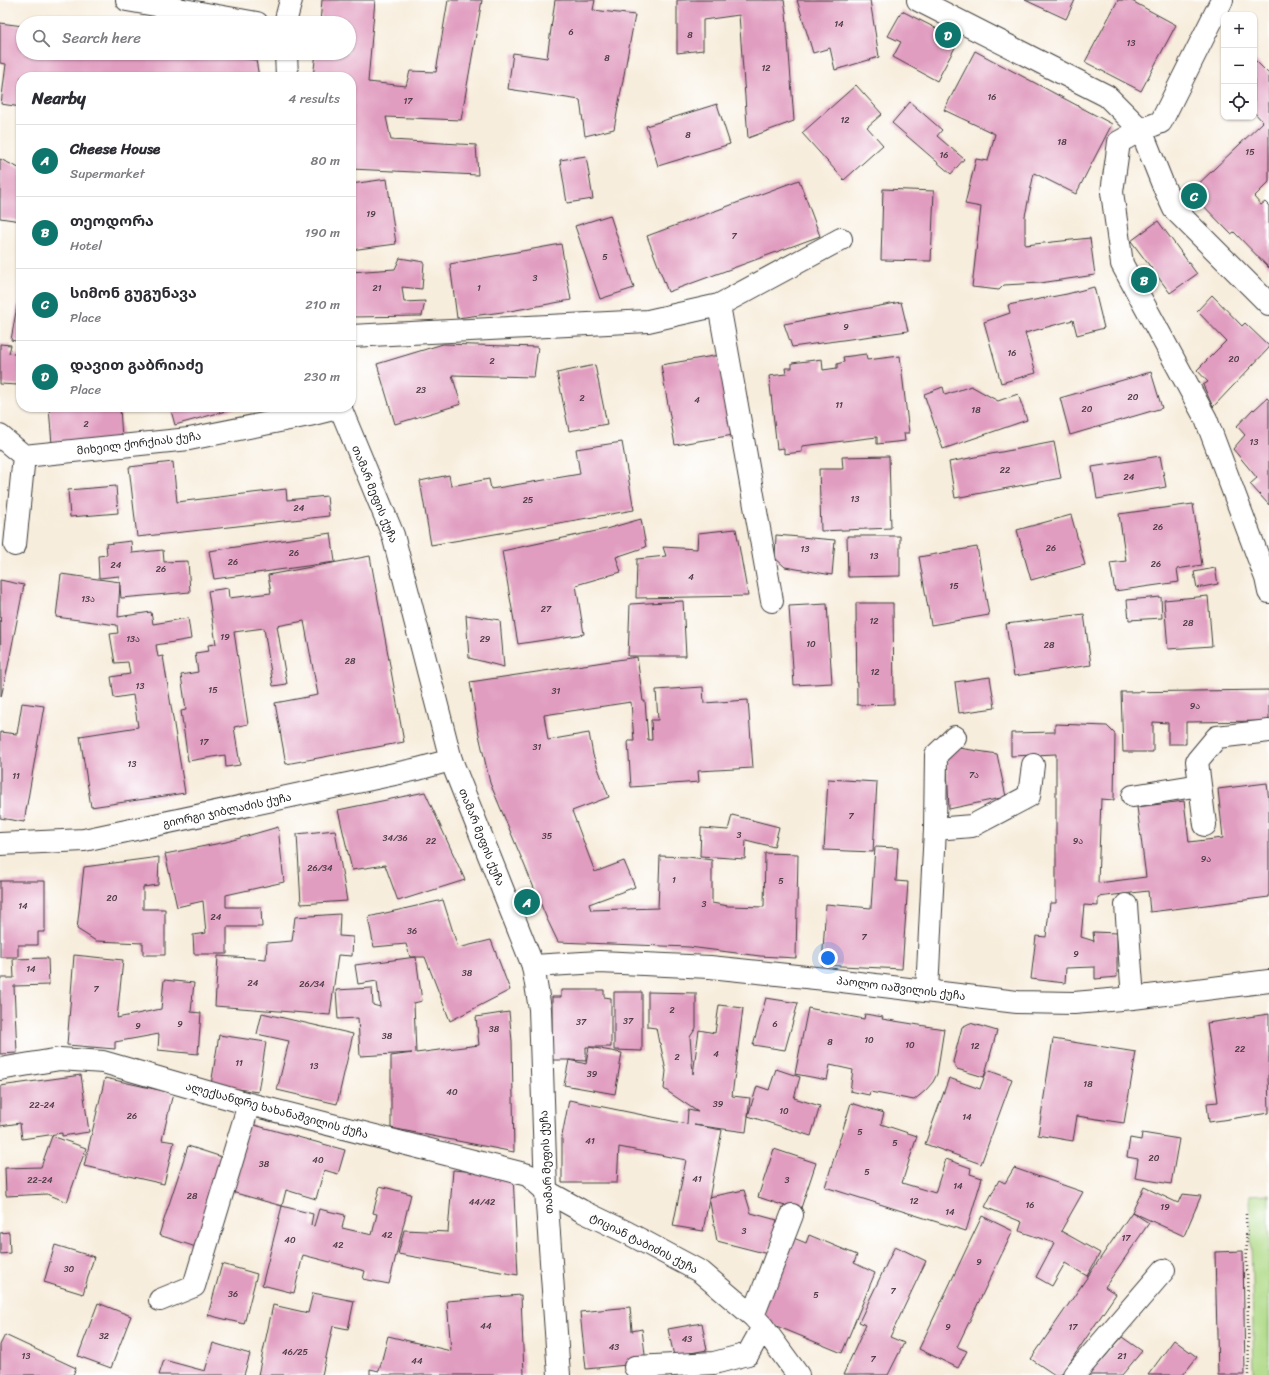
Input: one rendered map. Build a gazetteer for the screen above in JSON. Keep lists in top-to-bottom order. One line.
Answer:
{"streets":{"street":["მიხეილ ქორქიას ქუჩა","თამარ მეფის ქუჩა","გიორგი ჯიბლაძის ქუჩა","პაოლო იაშვილის ქუჩა","ალექსანდრე ხახანაშვილის ქუჩა","ტიციან ტაბიძის ქუჩა"]},"crossings":[["თამარ მეფის ქუჩა","გიორგი ჯიბლაძის ქუჩა"],["თამარ მეფის ქუჩა","პაოლო იაშვილის ქუჩა"],["თამარ მეფის ქუჩა","ალექსანდრე ხახანაშვილის ქუჩა"],["თამარ მეფის ქუჩა","ტიციან ტაბიძის ქუჩა"],["ალექსანდრე ხახანაშვილის ქუჩა","ტიციან ტაბიძის ქუჩა"]],"house_numbers":["14","6","8","13","8","12","16","17","12","8","18","15","16","19","7","5","3","21","1","9","16","20","2","23","20","2","4","11","20","18","2","13","22","24","13","25","24","26","26","13","26","13","26","26","24","26","4","15","13ა","27","12","28","19","13ა","29","10","28","28","12","13","15","31","9ა","17","31","13","7ა","11","7","3","35","34/36","22","9ა","9ა","26/34","1","5","20","3","14","24","36","7","9","14","38","24","26/34","7","2","37","37","9","6","9","38","38","10","8","10","12","22","4","2","11","13","39","18","40","39","22-24","10","26","14","5","41","5","20","40","38","5","41","22-24","3","14","28","12","44/42","16","19","14","3","42","17","40","42","9","30","7","36","5","44","9","17","32","43","43","46/25","13","21","7","44"],"page":{"map_buttons":["+","−"],"search":"Search here","pins":["D","C","B","A"],"heading":["Nearby","4 results"],"list":[{"mark":"A","name":"Cheese House","note":"Supermarket","value":"80 m"},{"mark":"B","name":"თეოდორა","note":"Hotel","value":"190 m"},{"mark":"C","name":"სიმონ გუგუნავა","note":"Place","value":"210 m"},{"mark":"D","name":"დავით გაბრიაძე","note":"Place","value":"230 m"}]}}
